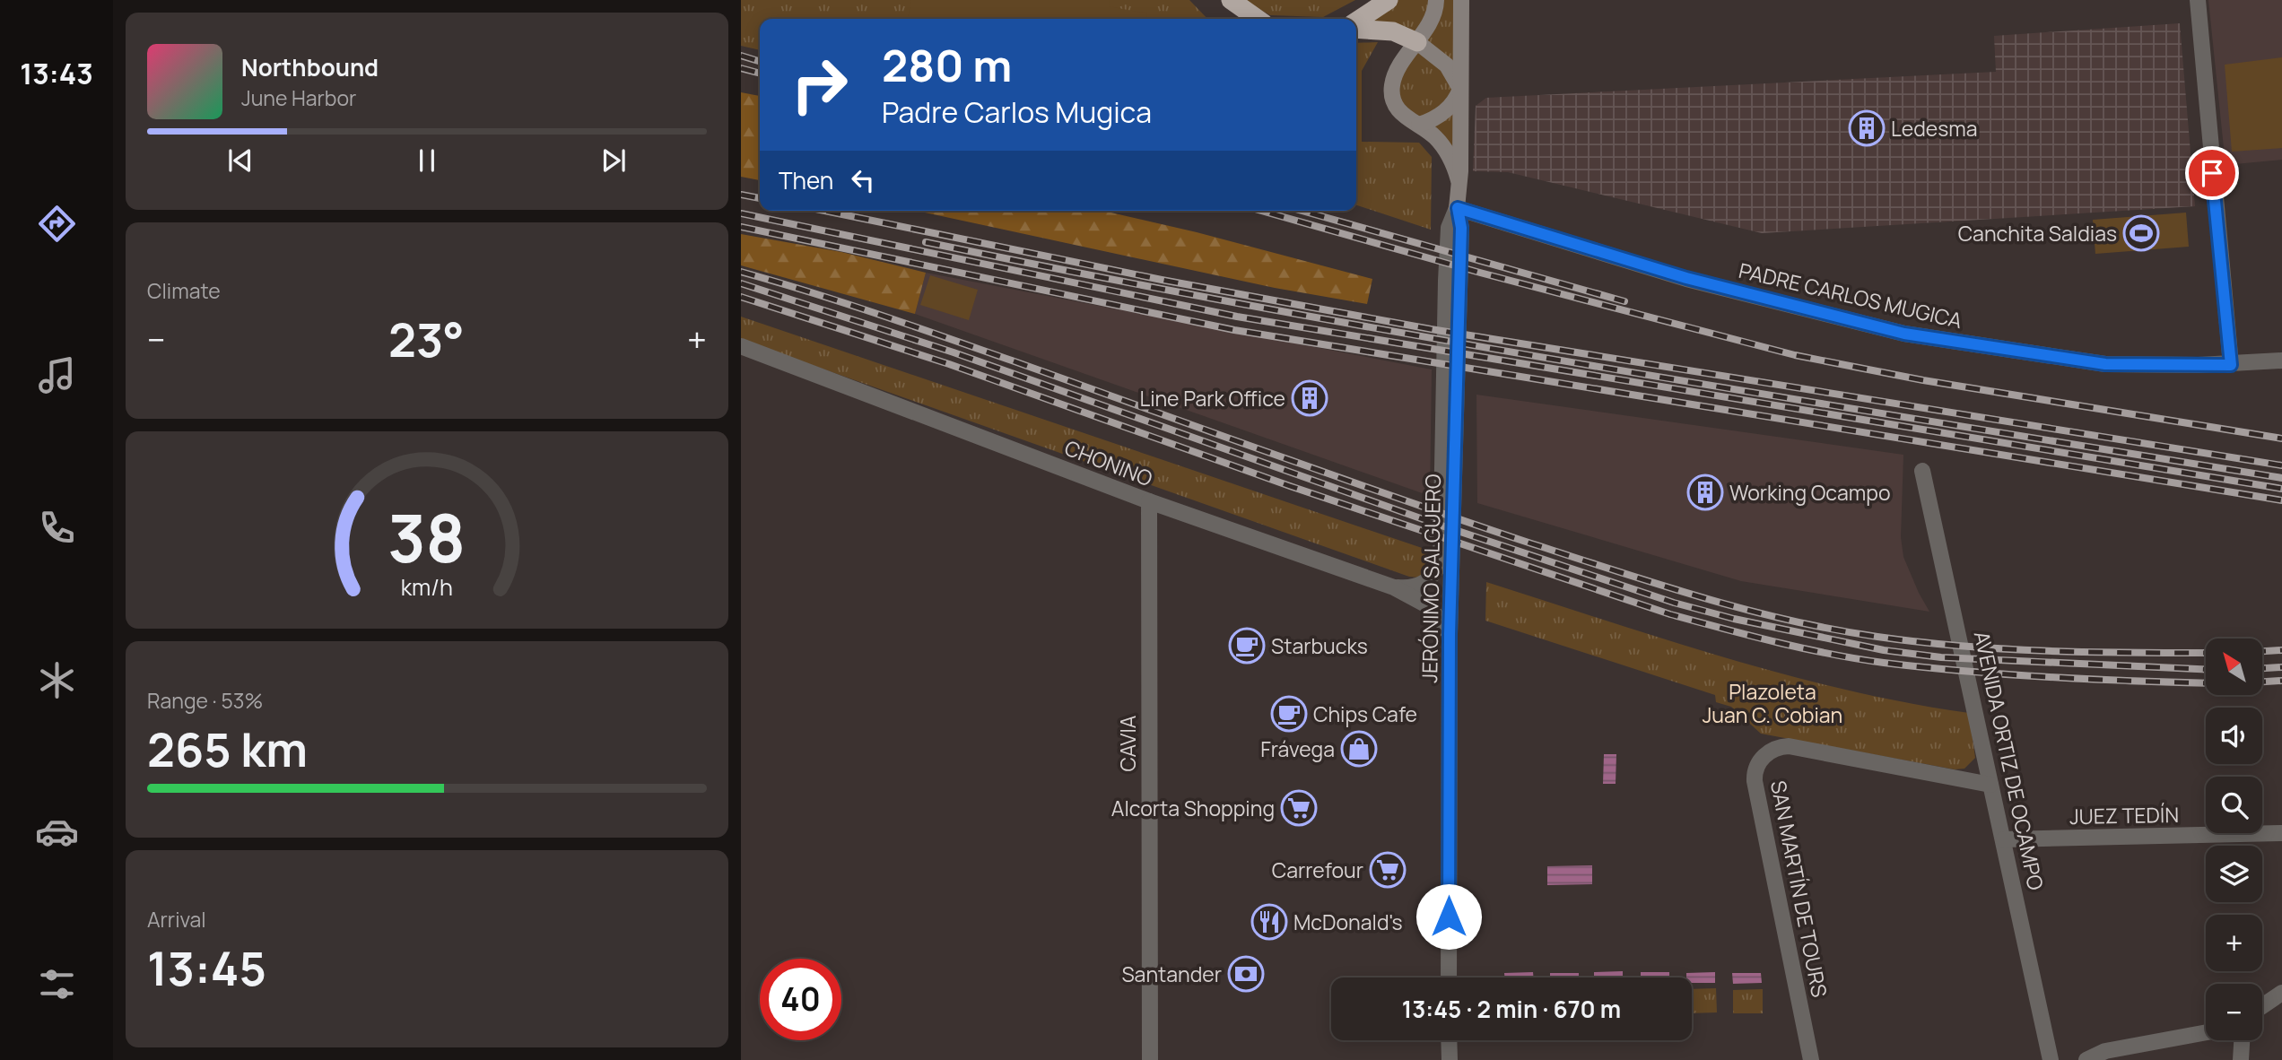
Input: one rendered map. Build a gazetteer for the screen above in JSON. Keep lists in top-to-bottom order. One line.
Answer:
{"streets":{"main road":["JERÓNIMO SALGUERO"],"street":["PADRE CARLOS MUGICA","CHONINO","CAVIA","AVENIDA ORTIZ DE OCAMPO","JUEZ TEDÍN","SAN MARTÍN DE TOURS"]},"crossings":[["PADRE CARLOS MUGICA","JERÓNIMO SALGUERO"],["CHONINO","JERÓNIMO SALGUERO"],["CHONINO","CAVIA"],["AVENIDA ORTIZ DE OCAMPO","JUEZ TEDÍN"],["AVENIDA ORTIZ DE OCAMPO","SAN MARTÍN DE TOURS"]],"parks":["Plazoleta Juan C. Cobian"],"places":{"building":["Ledesma","Line Park Office","Working Ocampo"],"sports":["Canchita Saldias"],"cafe":["Starbucks","Chips Cafe"],"shop":["Frávega"],"supermarket":["Alcorta Shopping","Carrefour"],"restaurant":["McDonald's"],"bank":["Santander"]},"north":"top left","page":{"tabs":"13:43","turn":["280 m","Padre Carlos Mugica"],"song":["Northbound","June Harbor"],"then":"Then","tile":["Climate",["Range · 53%","265 km"],["Arrival","13:45"]],"heat":["−","23°","+"],"map_buttons":["+","−"],"limit":"40","trip":"13:45 · 2 min · 670 m","gauge":["38","km/h"]}}
